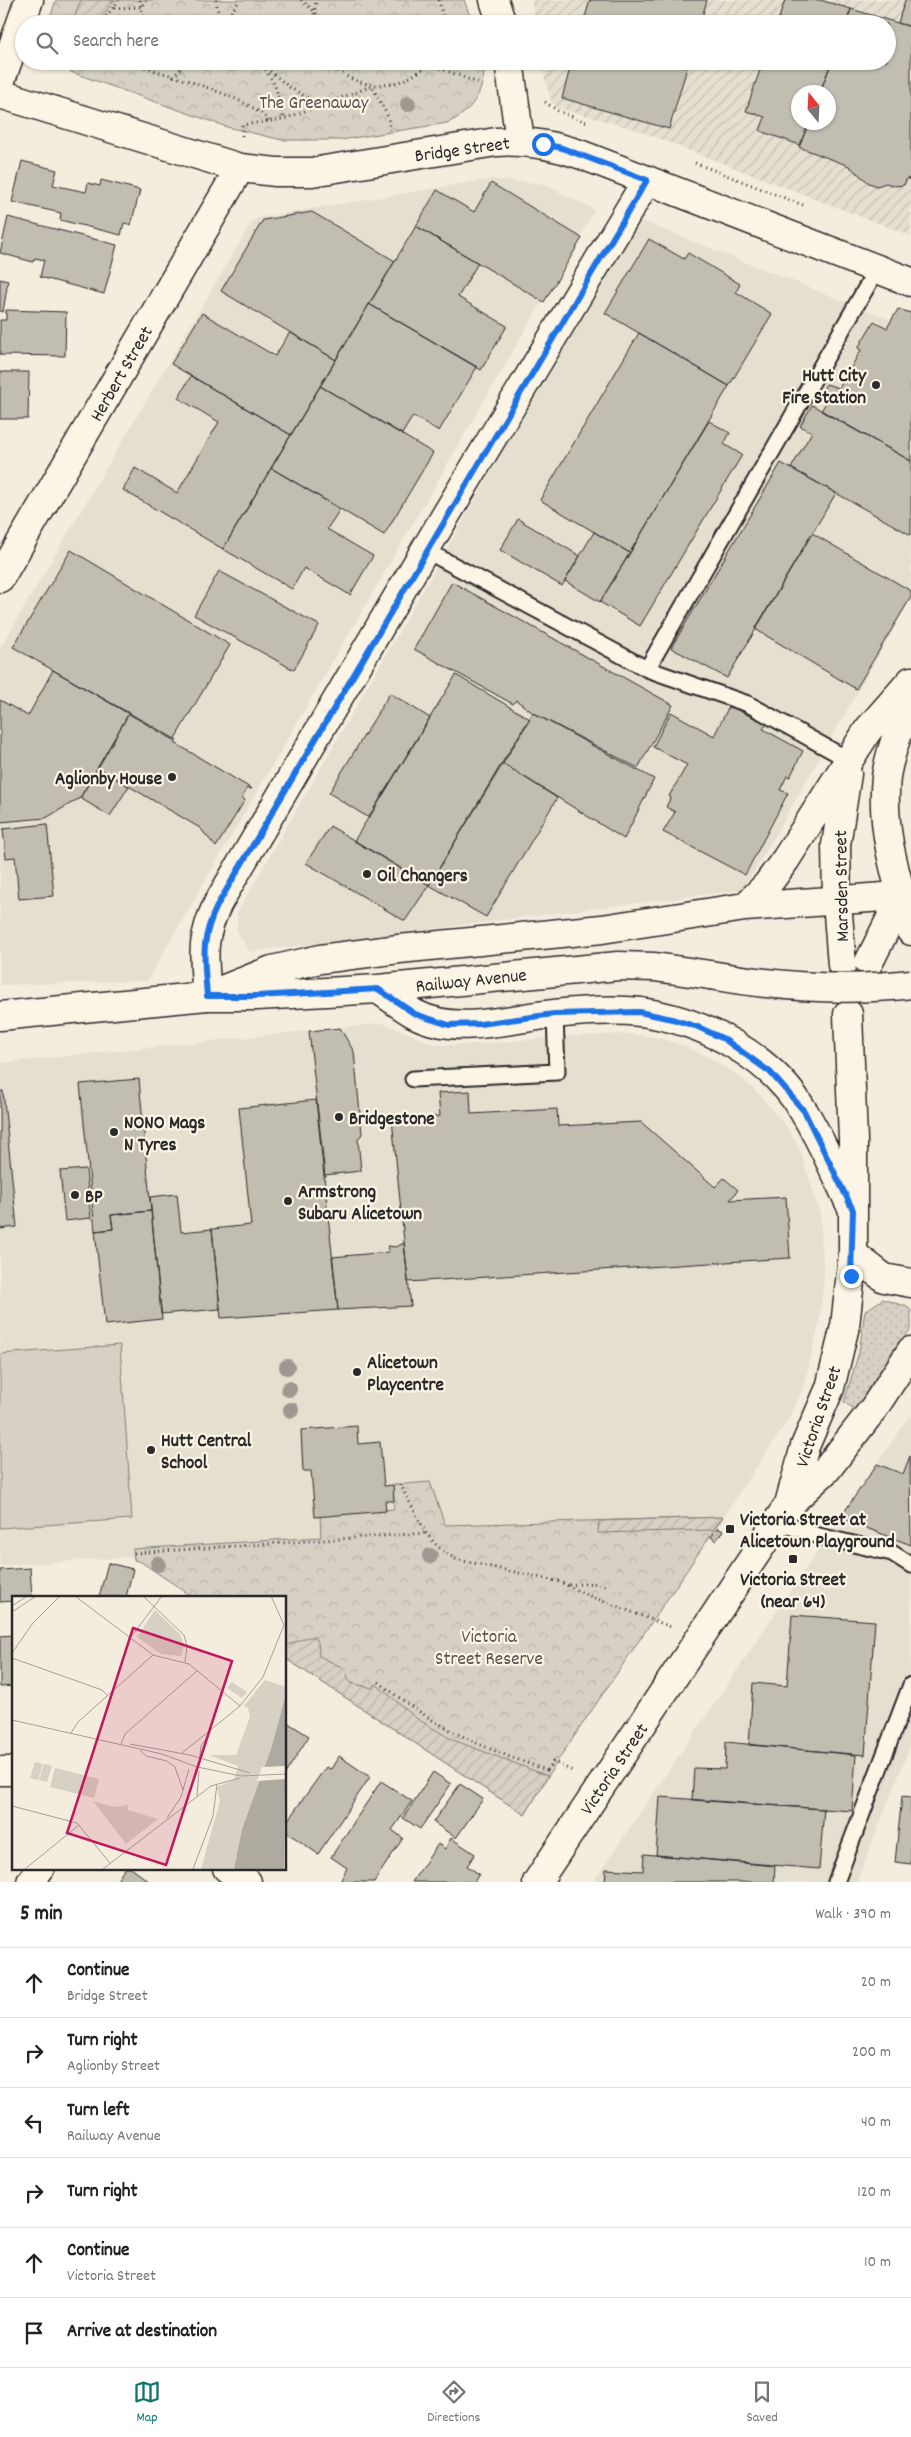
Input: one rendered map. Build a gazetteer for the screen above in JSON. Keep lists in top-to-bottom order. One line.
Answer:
{"streets":{"main road":["Bridge Street","Herbert Street","Marsden Street","Railway Avenue","Victoria Street"]},"crossings":[["Bridge Street","Herbert Street"]],"parks":["The Greenaway","Victoria Street Reserve"],"places":{"other":["Hutt City Fire Station","Aglionby House","Oil Changers","Bridgestone","NONO Mags N Tyres","BP","Armstrong Subaru Alicetown","Alicetown Playcentre","Hutt Central School"],"transit":["Victoria Street at Alicetown Playground","Victoria Street (near 64)"]},"north":"top","page":{"search":"Search here","heading":["5 min","Walk · 390 m"],"list":[["Continue","Bridge Street","20 m"],["Turn right","Aglionby Street","200 m"],["Turn left","Railway Avenue","40 m"],["Turn right","120 m"],["Continue","Victoria Street","10 m"],"Arrive at destination"],"nav":["Map","Directions","Saved"]}}
